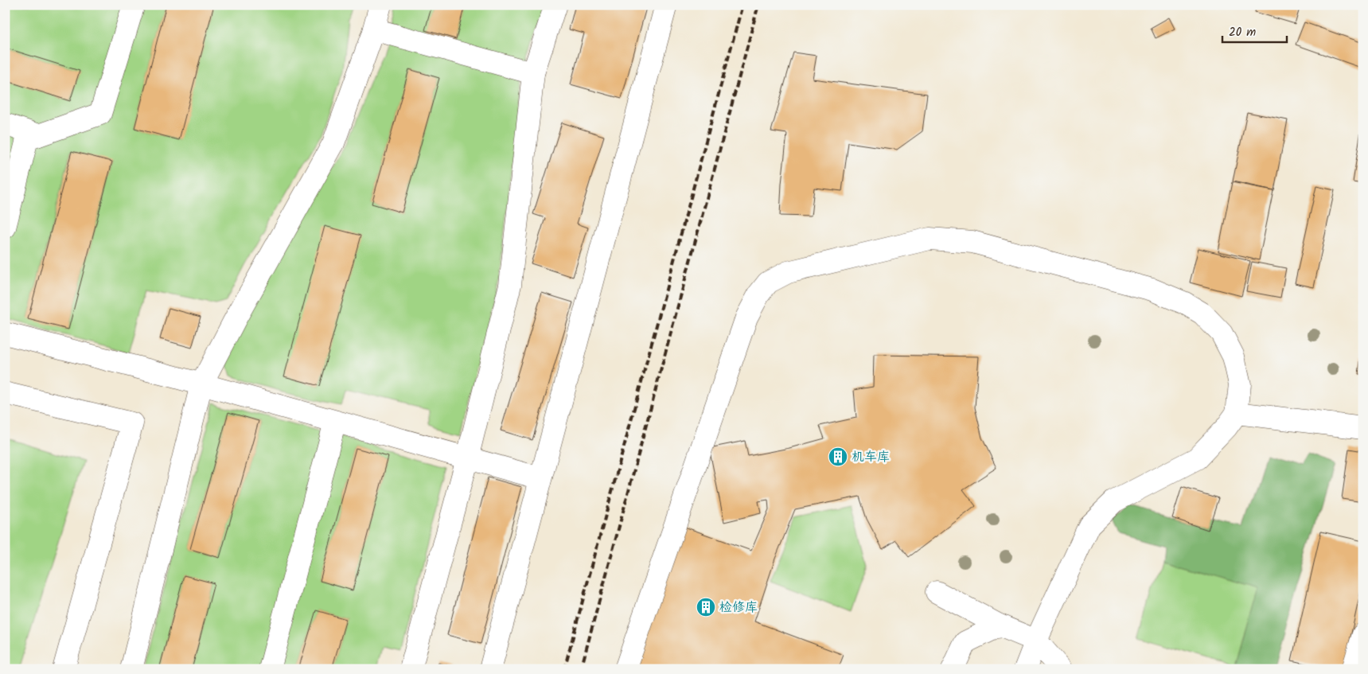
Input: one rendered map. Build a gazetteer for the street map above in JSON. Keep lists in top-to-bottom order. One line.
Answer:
{"places":{"building":["机车库","检修库"]},"scale_bar":"20 m"}
